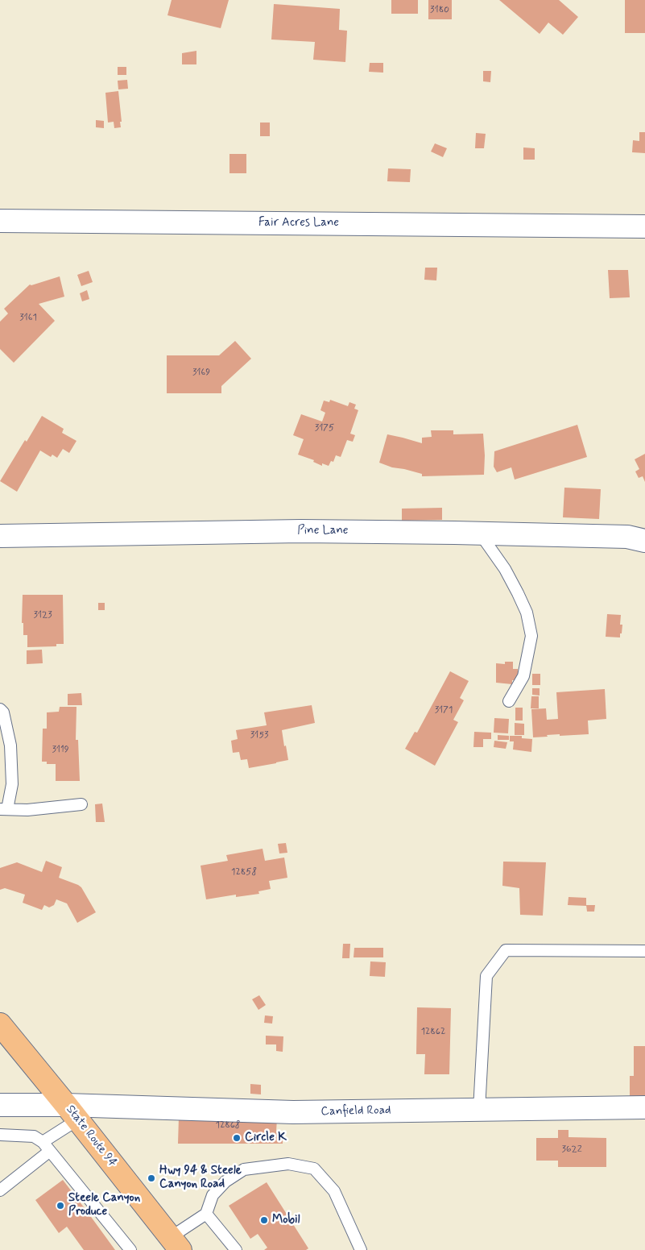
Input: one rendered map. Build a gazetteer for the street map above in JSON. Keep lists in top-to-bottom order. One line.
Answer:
{"streets":{"highway":["State Route 94"],"street":["Fair Acres Lane","Pine Lane","Canfield Road"]},"crossings":[["Canfield Road","State Route 94"]],"places":["Circle K","Hwy 94 & Steele Canyon Road","Steele Canyon Produce","Mobil"],"house_numbers":["3180","3161","3169","3175","3123","3171","3153","3119","12858","12862","12868","3622"]}
